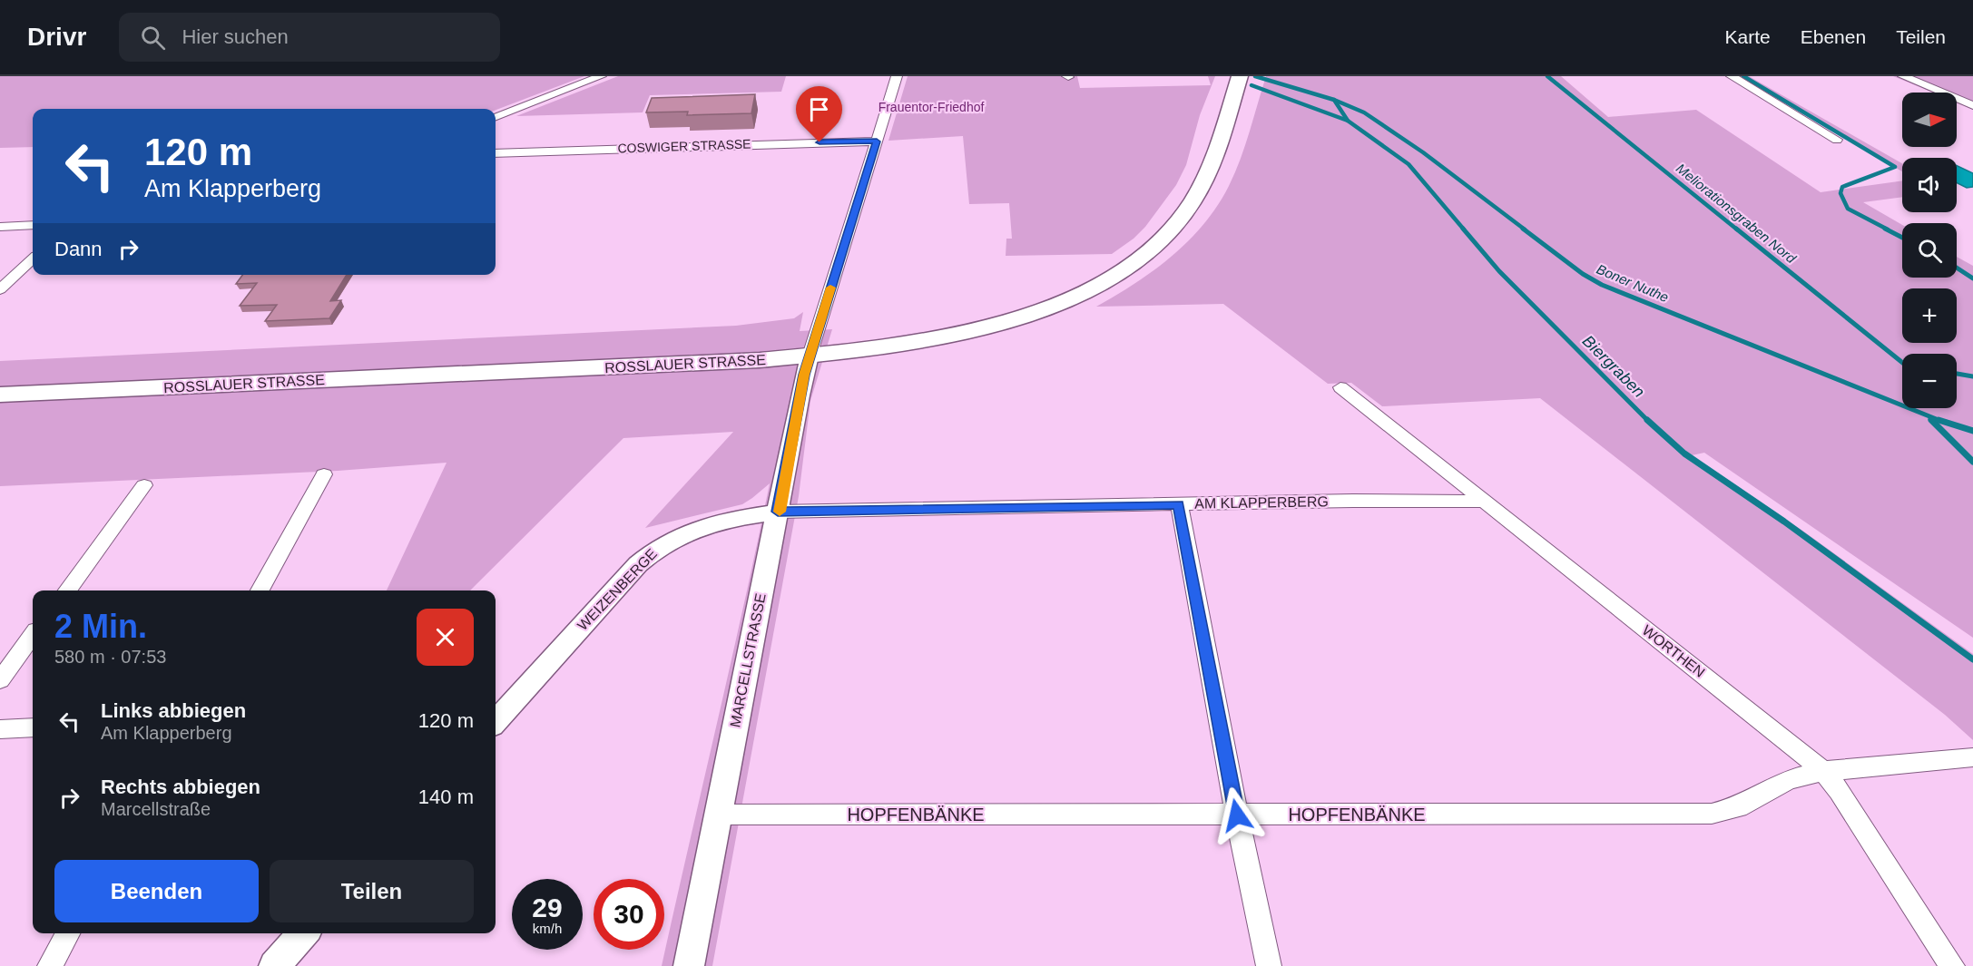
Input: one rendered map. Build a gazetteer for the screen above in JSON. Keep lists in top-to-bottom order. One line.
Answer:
{"streets":{"main road":["ROSSLAUER STRASSE"],"street":["COSWIGER STRASSE","AM KLAPPERBERG","WEIZENBERGE","WORTHEN","MARCELLSTRASSE","HOPFENBÄNKE"]},"crossings":[["ROSSLAUER STRASSE","MARCELLSTRASSE"],["AM KLAPPERBERG","WEIZENBERGE"],["AM KLAPPERBERG","WORTHEN"],["AM KLAPPERBERG","MARCELLSTRASSE"],["WEIZENBERGE","MARCELLSTRASSE"],["WORTHEN","HOPFENBÄNKE"],["MARCELLSTRASSE","HOPFENBÄNKE"]],"water":["Meliorationsgraben Nord","Boner Nuthe","Biergraben"],"parks":["Frauentor-Friedhof"],"north":"right","page":{"header":"Drivr","search":"Hier suchen","nav":["Karte","Ebenen","Teilen"],"map_buttons":["+","−"],"turn":["120 m","Am Klapperberg"],"then":"Dann","heading":["2 Min.","580 m · 07:53"],"list":[{"name":"Links abbiegen","note":"Am Klapperberg","value":"120 m"},{"name":"Rechts abbiegen","note":"Marcellstraße","value":"140 m"}],"buttons":["Beenden","Teilen"],"speed":"29 km/h","limit":"30"}}
